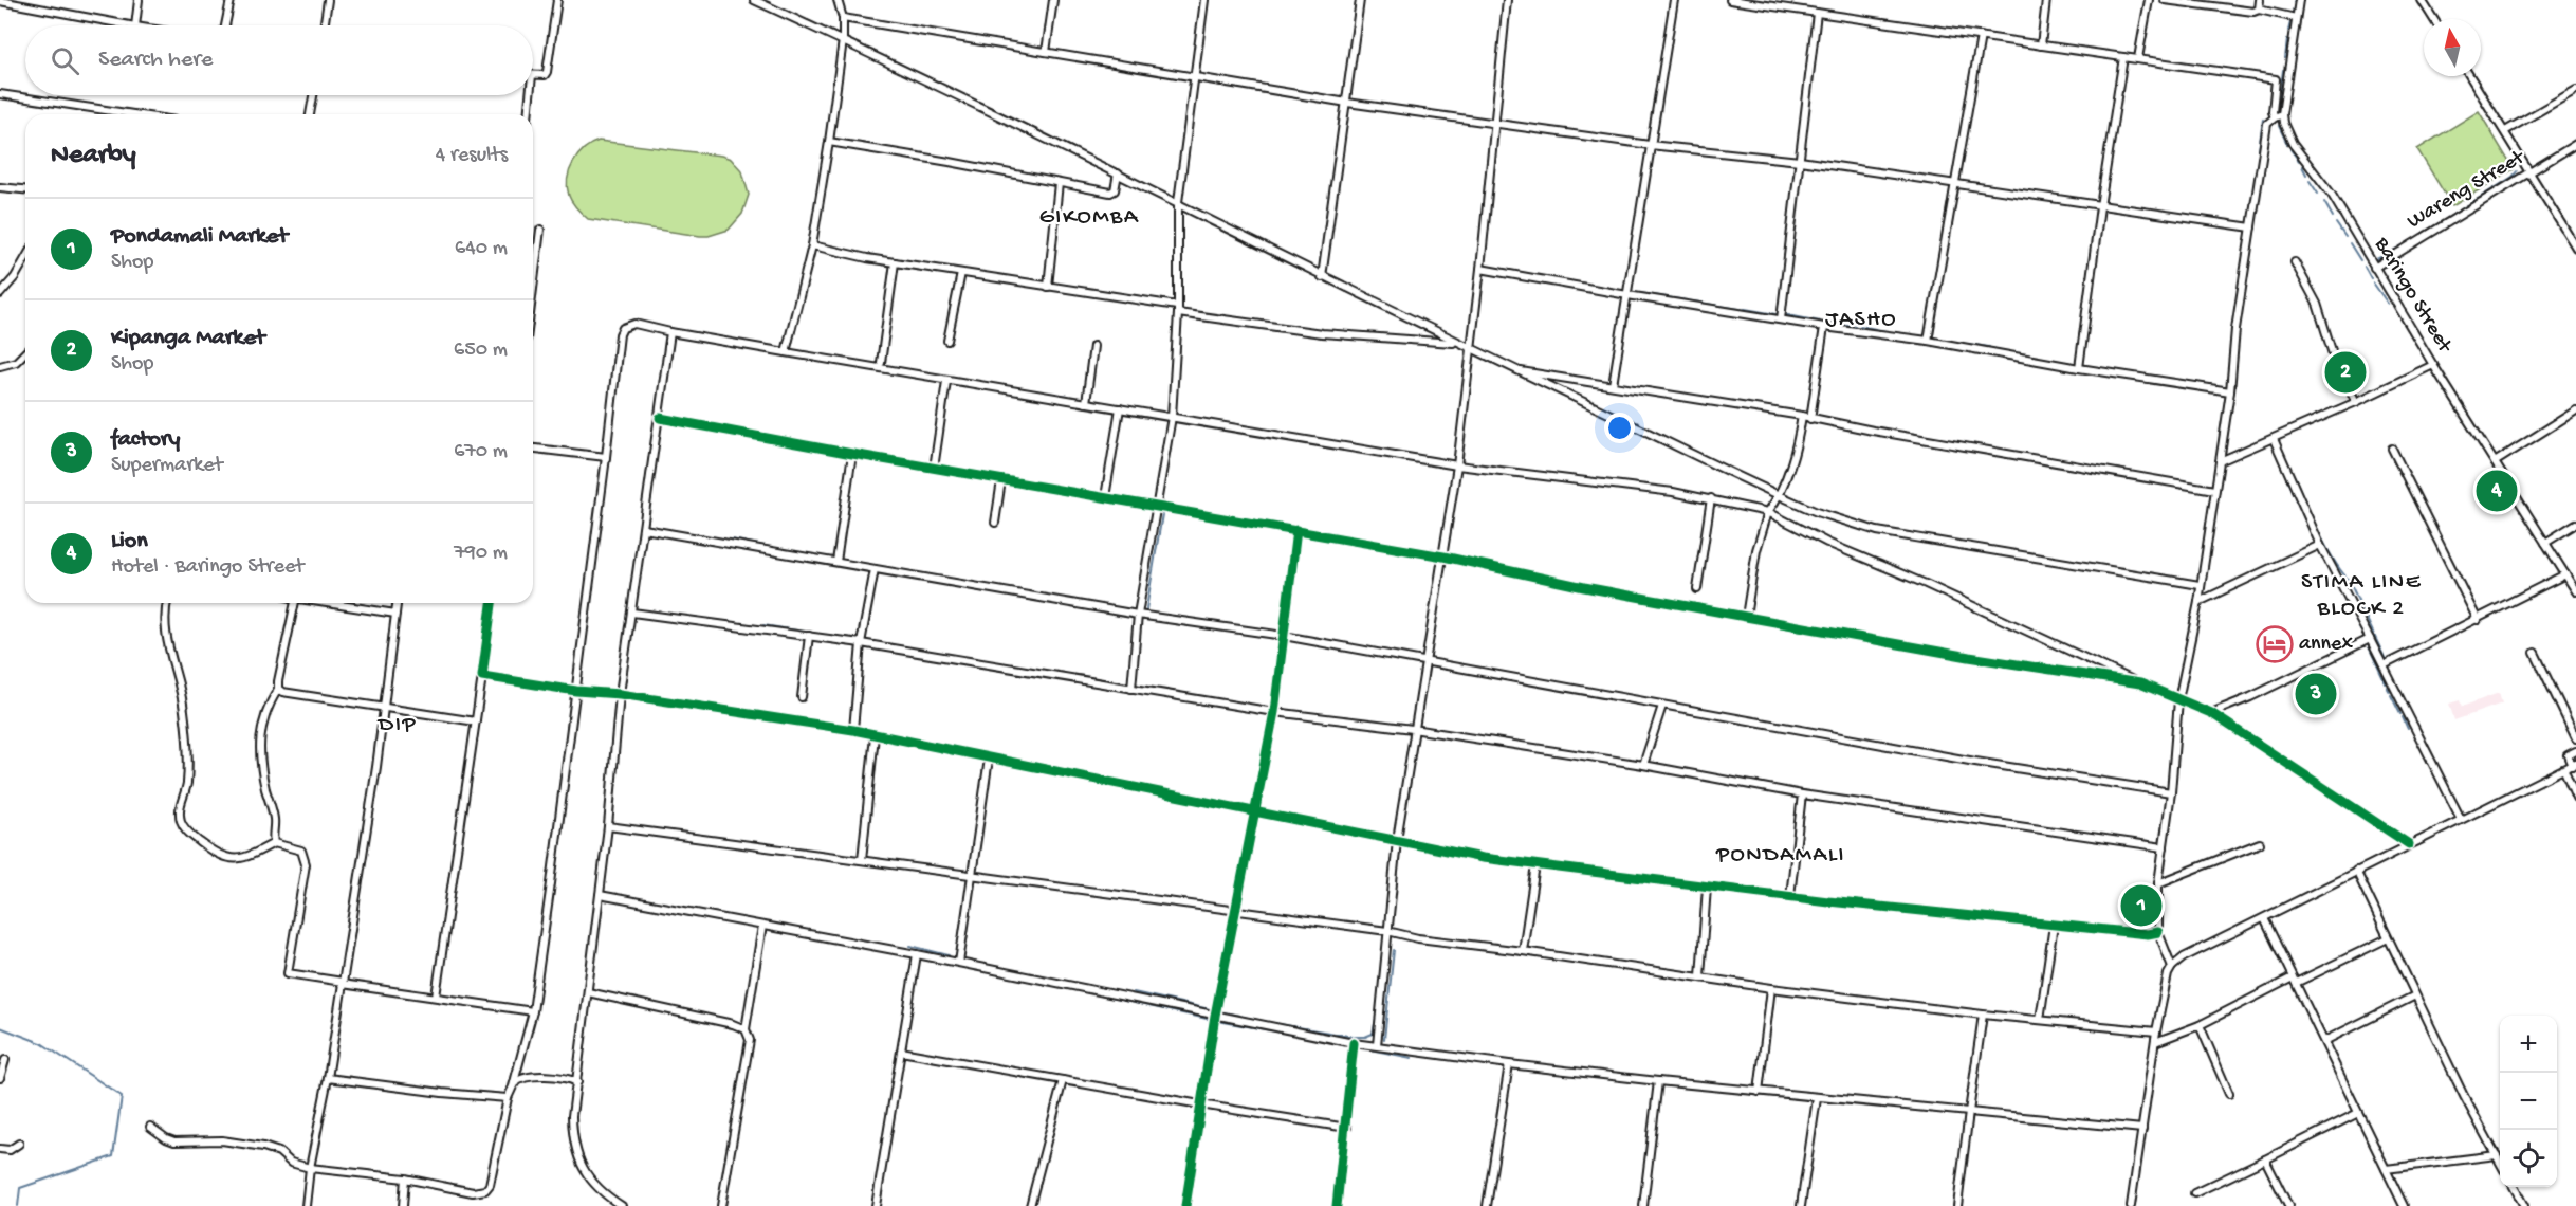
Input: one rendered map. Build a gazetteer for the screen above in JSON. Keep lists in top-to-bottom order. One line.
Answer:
{"streets":{"street":["Wareng Street","Baringo Street"]},"crossings":[["Wareng Street","Baringo Street"]],"districts":["GIKOMBA","JASHO","STIMA LINE BLOCK 2","DIP","PONDAMALI"],"places":{"hotel":["annex"]},"north":"top","page":{"search":"Search here","heading":["Nearby","4 results"],"list":[{"mark":"1","name":"Pondamali Market","note":"Shop","value":"640 m"},{"mark":"2","name":"Kipanga Market","note":"Shop","value":"650 m"},{"mark":"3","name":"factory","note":"Supermarket","value":"670 m"},{"mark":"4","name":"Lion","note":"Hotel · Baringo Street","value":"790 m"}],"pins":["2","4","3","1"],"map_buttons":["+","−"]}}
